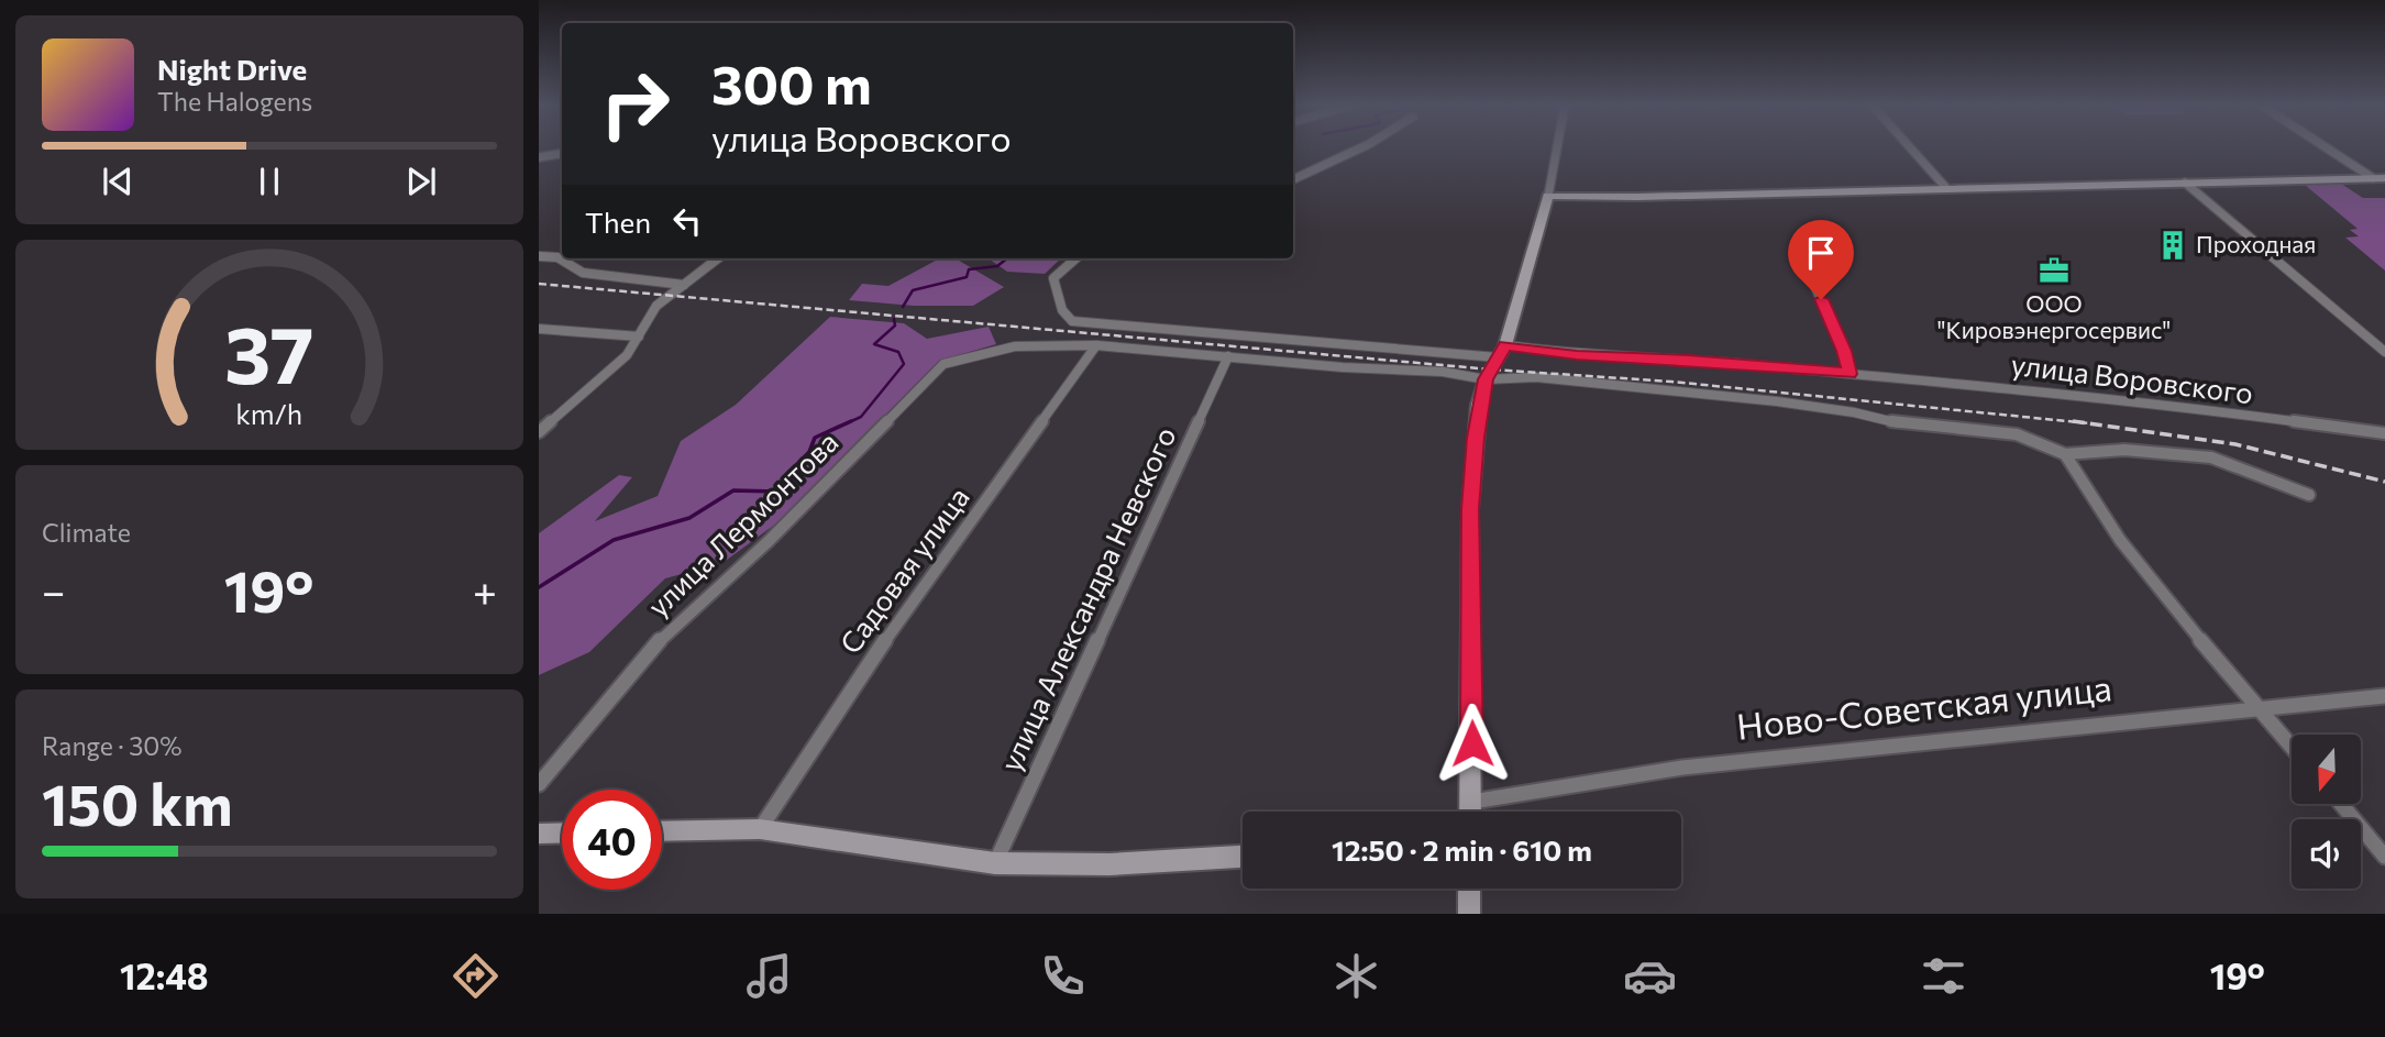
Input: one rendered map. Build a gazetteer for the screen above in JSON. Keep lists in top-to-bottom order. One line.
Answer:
{"streets":{"street":["улица Воровского","улица Лермонтова","Садовая улица","улица Александра Невского","Ново-Советская улица"]},"crossings":[["улица Лермонтова","Садовая улица"],["улица Лермонтова","улица Александра Невского"]],"places":{"building":["Проходная"],"office":["ООО \"Кировэнергосервис\""]},"north":"bottom","page":{"turn":["300 m","улица Воровского"],"song":["Night Drive","The Halogens"],"then":"Then","tile":["Climate",["Range · 30%","150 km"]],"heat":["−","19°","+"],"limit":"40","trip":"12:50 · 2 min · 610 m","tabs":["12:48","19°"],"gauge":["37","km/h"]}}
